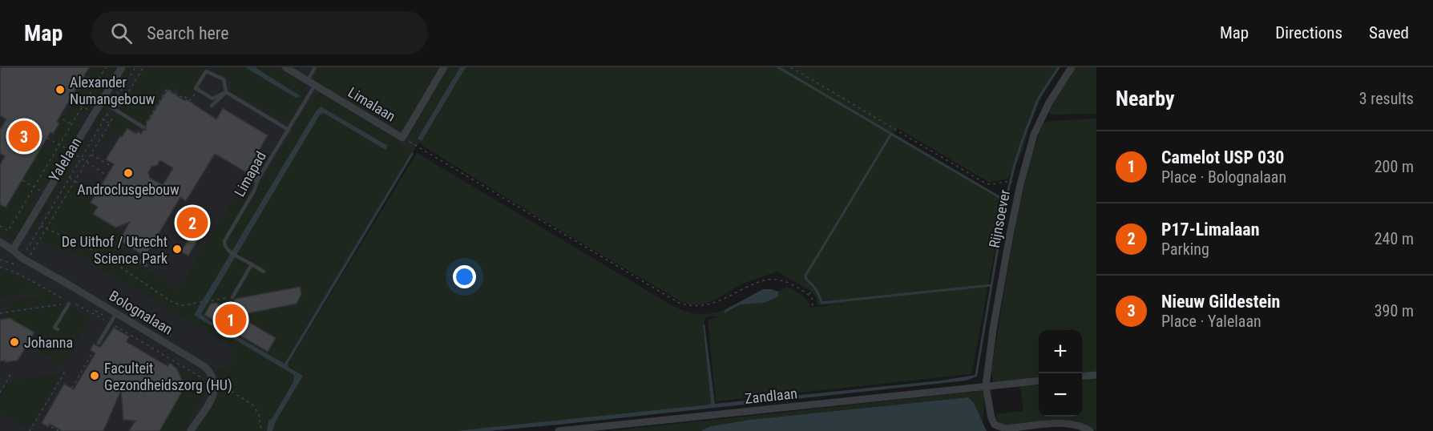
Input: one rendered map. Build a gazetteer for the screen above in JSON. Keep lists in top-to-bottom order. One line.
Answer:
{"streets":{"street":["Limalaan","Yalelaan","Rijnsoever","Bolognalaan","Zandlaan"],"lane":["Limapad"]},"crossings":[["Limalaan","Limapad"],["Yalelaan","Bolognalaan"],["Rijnsoever","Zandlaan"]],"places":["Alexander Numangebouw","Androclusgebouw","De Uithof / Utrecht Science Park","Johanna","Faculteit Gezondheidszorg (HU)"],"page":{"header":"Map","search":"Search here","nav":["Map","Directions","Saved"],"heading":["Nearby","3 results"],"pins":["3","2","1"],"list":[{"mark":"1","name":"Camelot USP 030","note":"Place · Bolognalaan","value":"200 m"},{"mark":"2","name":"P17-Limalaan","note":"Parking","value":"240 m"},{"mark":"3","name":"Nieuw Gildestein","note":"Place · Yalelaan","value":"390 m"}],"map_buttons":["+","−"]}}
